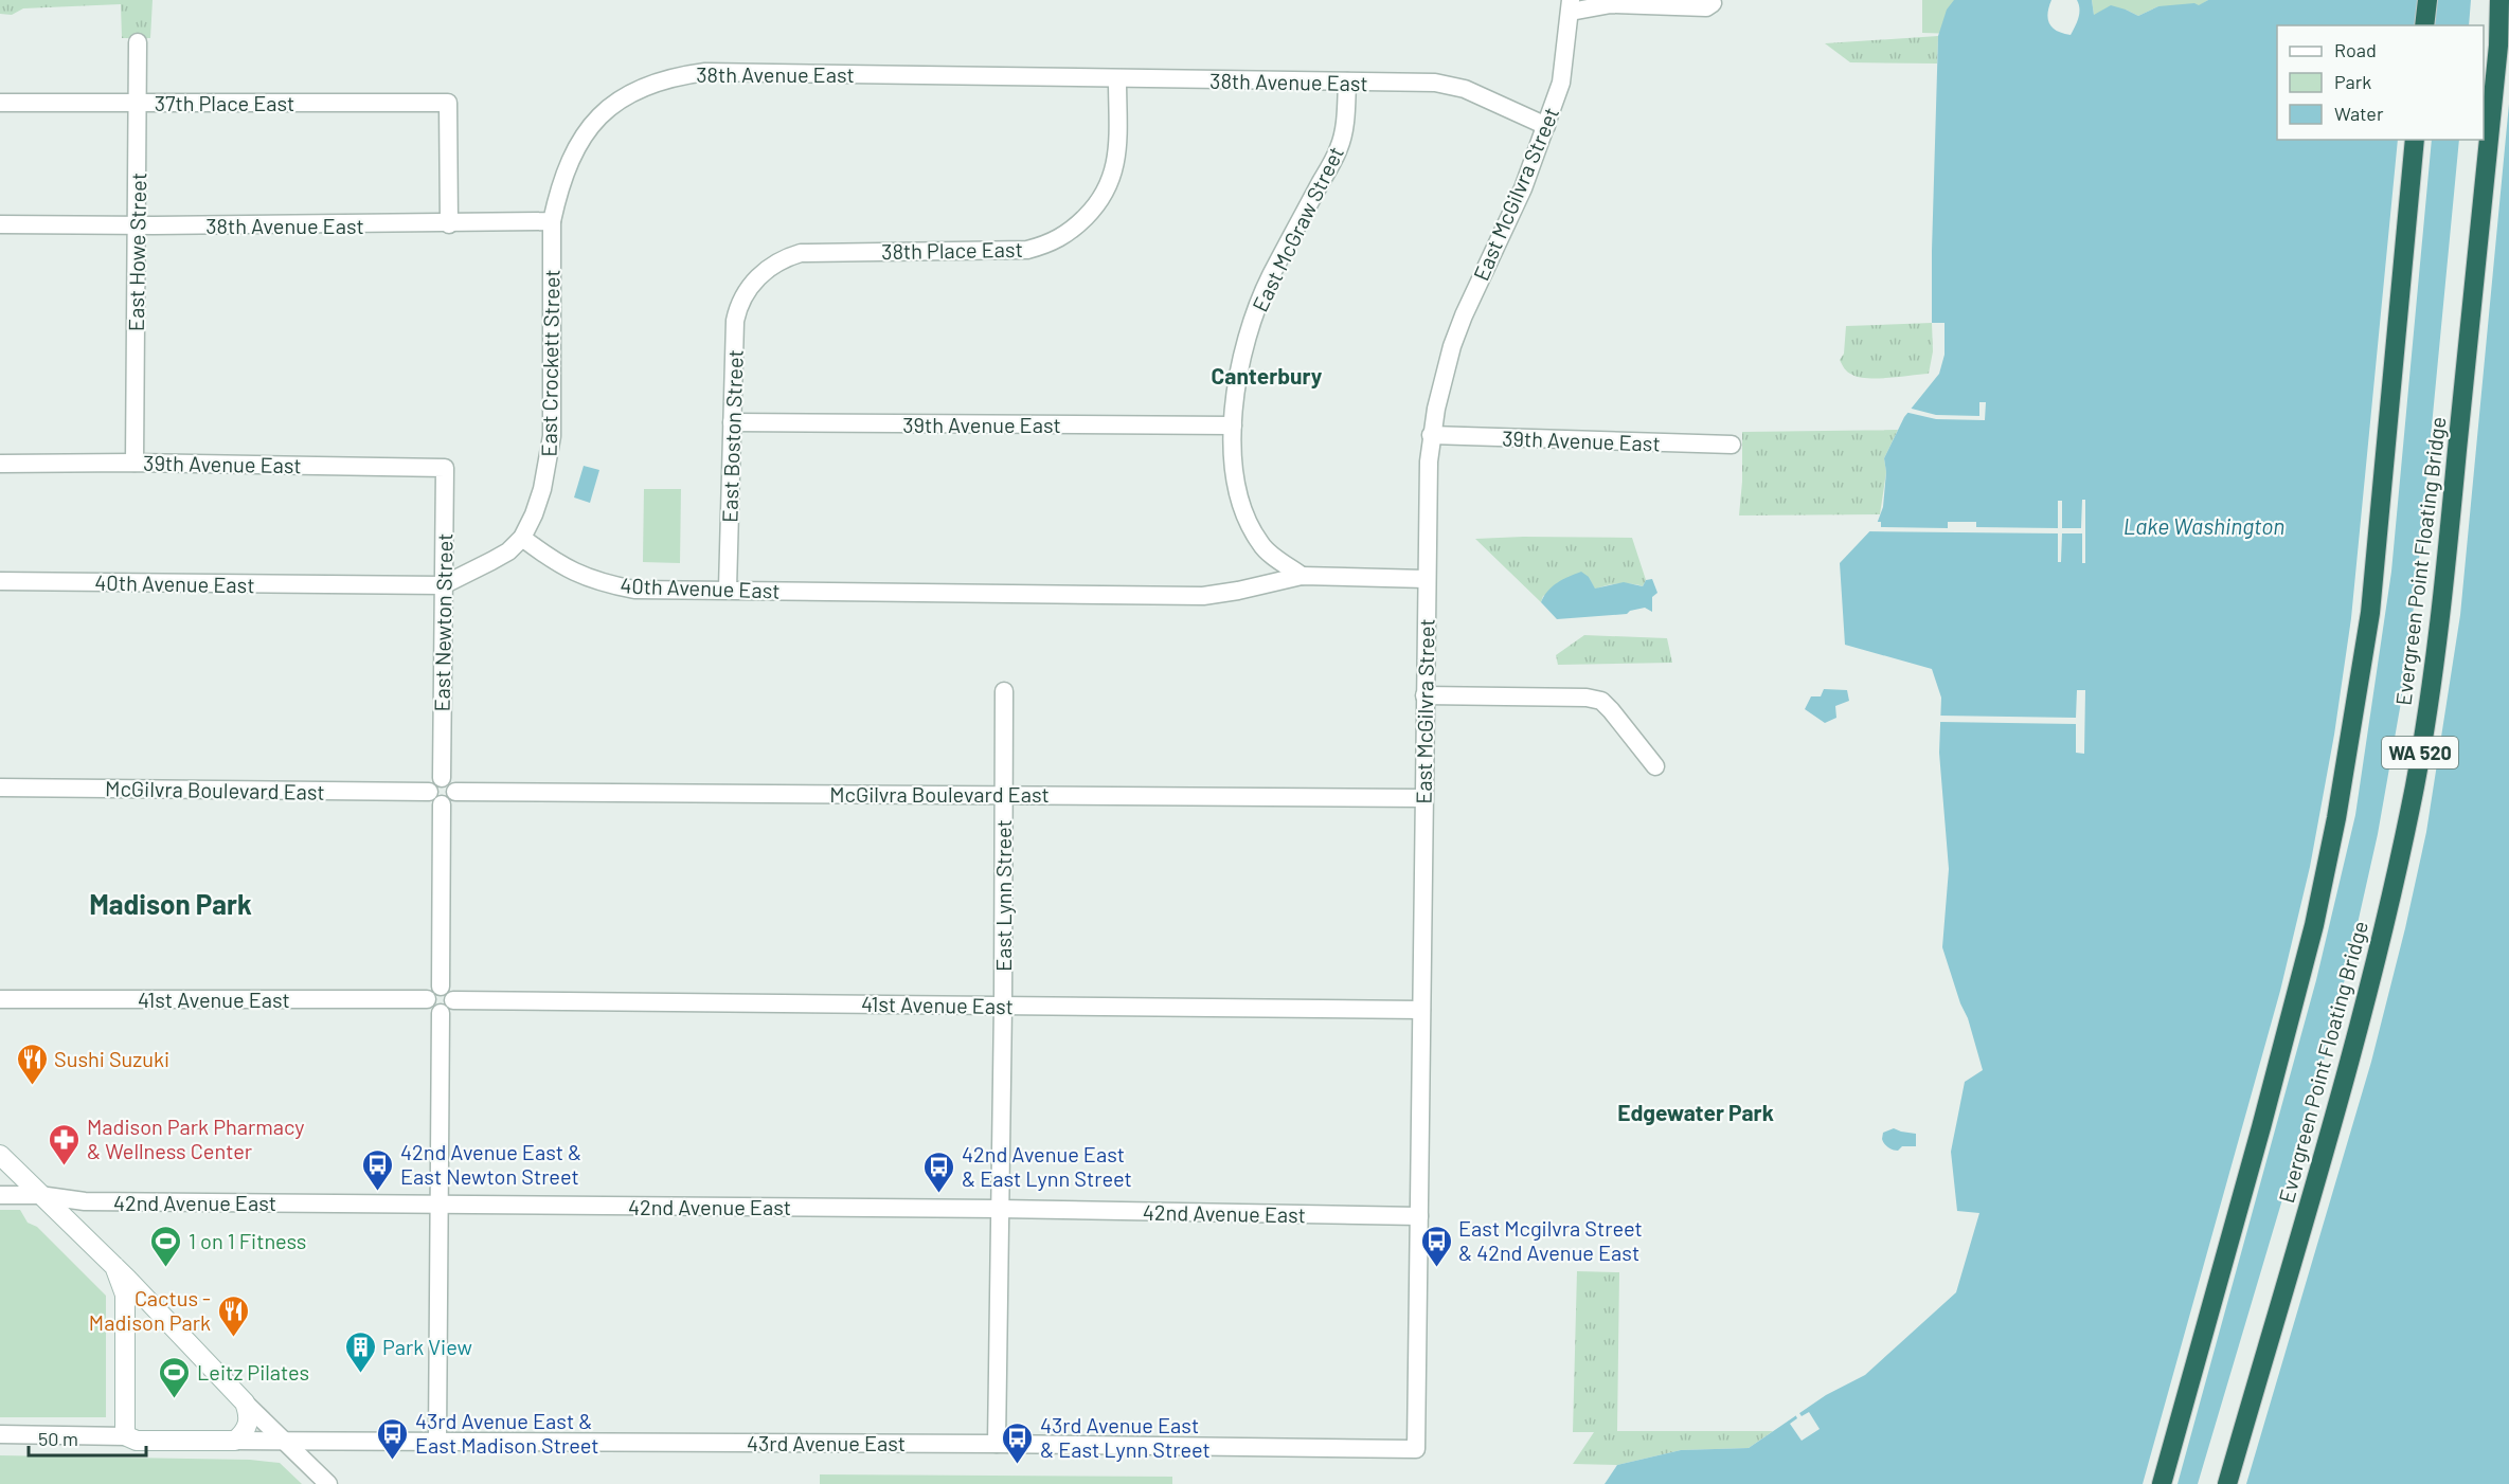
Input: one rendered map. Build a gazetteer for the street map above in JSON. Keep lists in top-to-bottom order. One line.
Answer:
{"streets":{"highway":["Evergreen Point Floating Bridge","WA 520"],"street":["38th Avenue East","37th Place East","East McGilvra Street","East McGraw Street","38th Place East","East Howe Street","East Crockett Street","39th Avenue East","East Boston Street","40th Avenue East","East Newton Street","McGilvra Boulevard East","East Lynn Street","41st Avenue East","42nd Avenue East","43rd Avenue East"]},"crossings":[["38th Avenue East","37th Place East"],["38th Avenue East","East McGilvra Street"],["38th Avenue East","East McGraw Street"],["38th Avenue East","38th Place East"],["38th Avenue East","East Howe Street"],["38th Avenue East","East Crockett Street"],["37th Place East","East Howe Street"],["East McGilvra Street","39th Avenue East"],["East McGilvra Street","40th Avenue East"],["East McGilvra Street","McGilvra Boulevard East"],["East McGilvra Street","41st Avenue East"],["East McGilvra Street","42nd Avenue East"],["East McGilvra Street","43rd Avenue East"],["East McGraw Street","39th Avenue East"],["East McGraw Street","40th Avenue East"],["38th Place East","East Boston Street"],["East Howe Street","39th Avenue East"],["East Crockett Street","40th Avenue East"],["39th Avenue East","East Boston Street"],["39th Avenue East","East Newton Street"],["East Boston Street","40th Avenue East"],["40th Avenue East","East Newton Street"],["East Newton Street","McGilvra Boulevard East"],["McGilvra Boulevard East","East Lynn Street"],["East Lynn Street","41st Avenue East"],["East Lynn Street","42nd Avenue East"],["East Lynn Street","43rd Avenue East"]],"districts":["Canterbury","Madison Park","Edgewater Park"],"water":["Lake Washington"],"places":{"restaurant":["Sushi Suzuki","Cactus - Madison Park"],"pharmacy":["Madison Park Pharmacy & Wellness Center"],"bus stop":["42nd Avenue East & East Newton Street","42nd Avenue East & East Lynn Street","East Mcgilvra Street & 42nd Avenue East","43rd Avenue East & East Madison Street","43rd Avenue East & East Lynn Street"],"sports":["1 on 1 Fitness","Leitz Pilates"],"building":["Park View"]},"legend":["Road","Park","Water"],"scale_bar":"50 m"}
